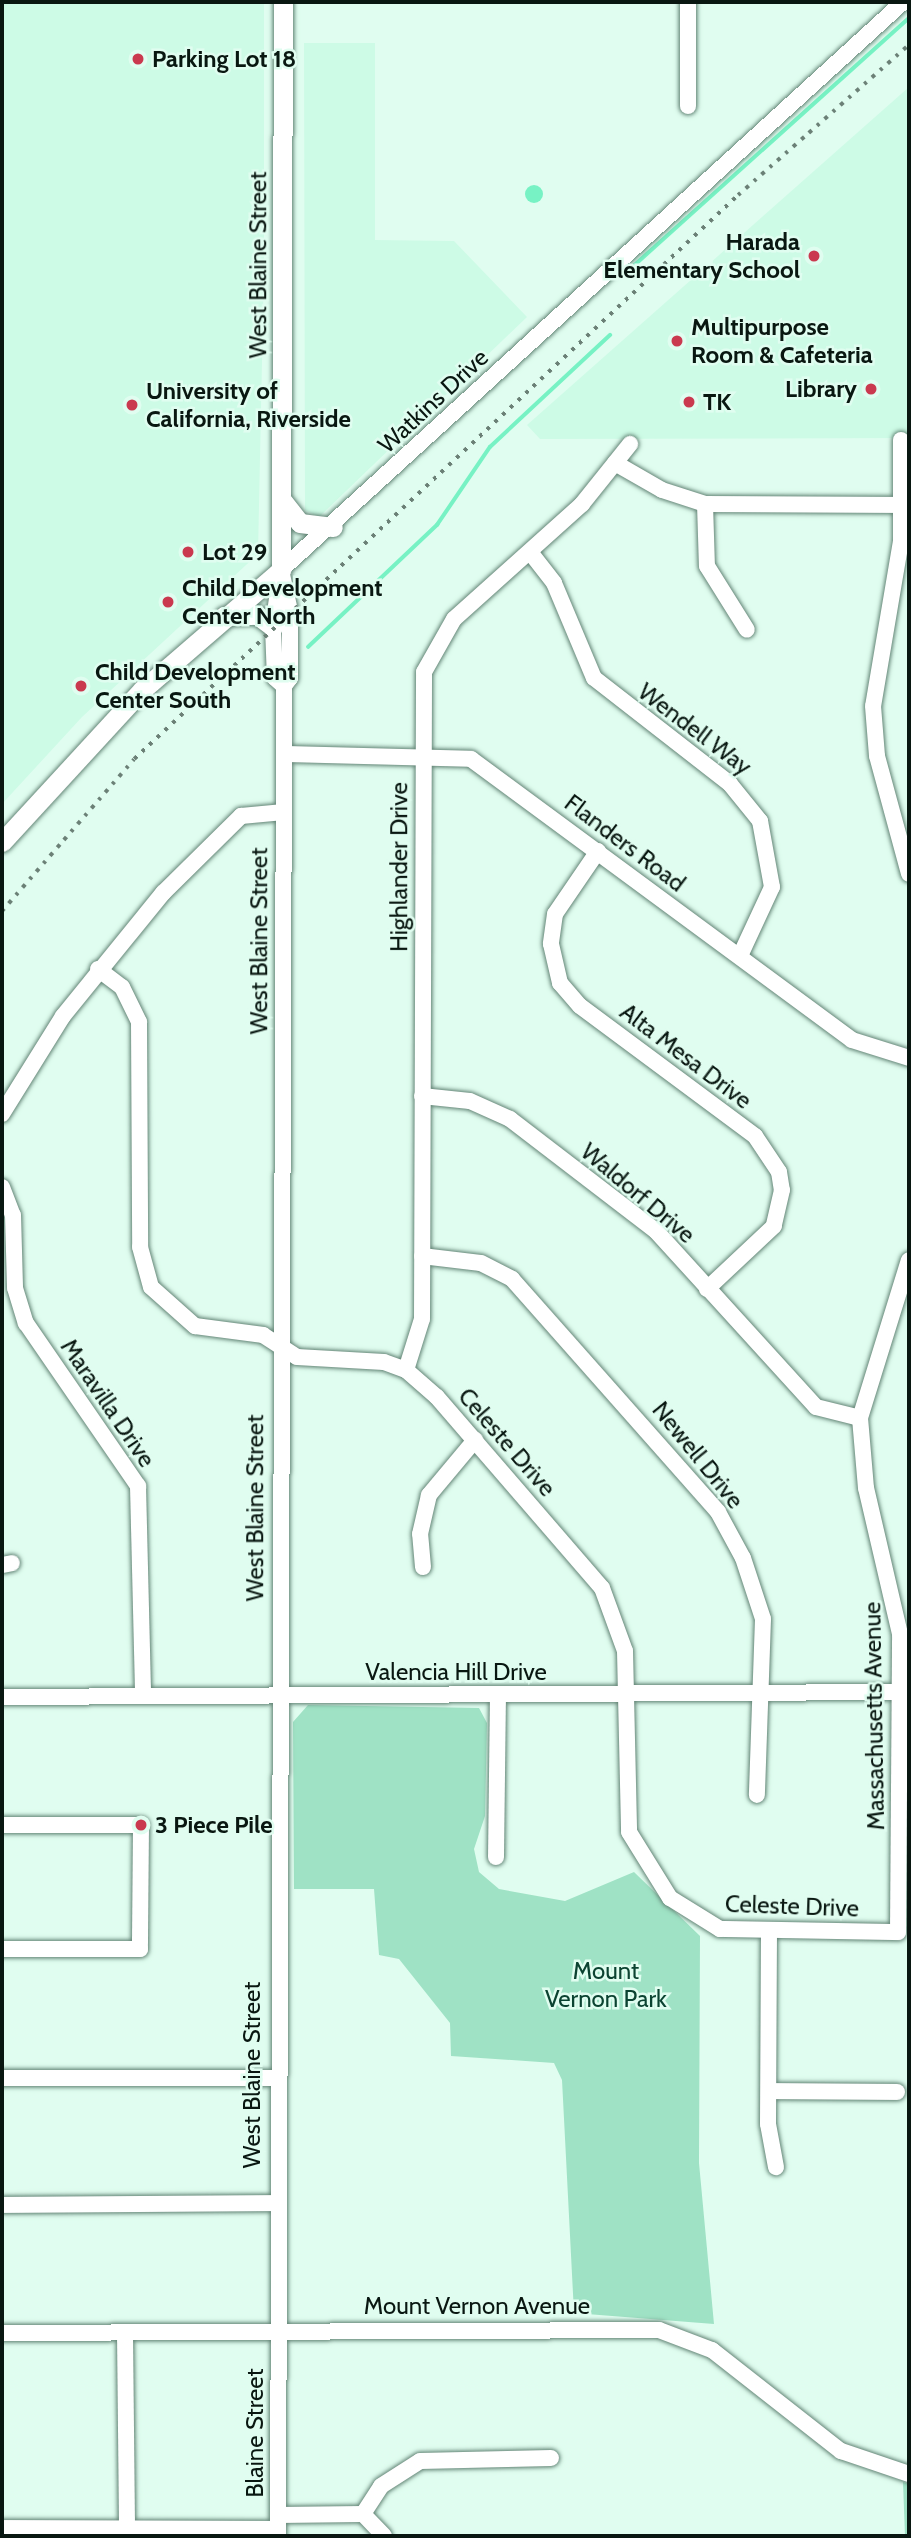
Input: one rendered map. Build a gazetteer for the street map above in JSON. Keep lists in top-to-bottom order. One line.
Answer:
{"streets":{"main road":["West Blaine Street","Watkins Drive"],"street":["Wendell Way","Flanders Road","Highlander Drive","Alta Mesa Drive","Waldorf Drive","Maravilla Drive","Celeste Drive","Newell Drive","Valencia Hill Drive","Massachusetts Avenue","Mount Vernon Avenue","Blaine Street"]},"crossings":[["West Blaine Street","Watkins Drive"],["West Blaine Street","Flanders Road"],["West Blaine Street","Valencia Hill Drive"],["West Blaine Street","Mount Vernon Avenue"],["West Blaine Street","Blaine Street"],["Wendell Way","Flanders Road"],["Wendell Way","Highlander Drive"],["Flanders Road","Highlander Drive"],["Flanders Road","Alta Mesa Drive"],["Highlander Drive","Waldorf Drive"],["Highlander Drive","Celeste Drive"],["Highlander Drive","Newell Drive"],["Alta Mesa Drive","Waldorf Drive"],["Waldorf Drive","Massachusetts Avenue"],["Maravilla Drive","Valencia Hill Drive"],["Celeste Drive","Valencia Hill Drive"],["Celeste Drive","Massachusetts Avenue"],["Newell Drive","Valencia Hill Drive"],["Valencia Hill Drive","Massachusetts Avenue"],["Mount Vernon Avenue","Blaine Street"]],"parks":["Mount Vernon Park"],"places":["Parking Lot 18","Harada Elementary School","Multipurpose Room & Cafeteria","Library","TK","University of California, Riverside","Lot 29","Child Development Center North","Child Development Center South","3 Piece Pile"]}
